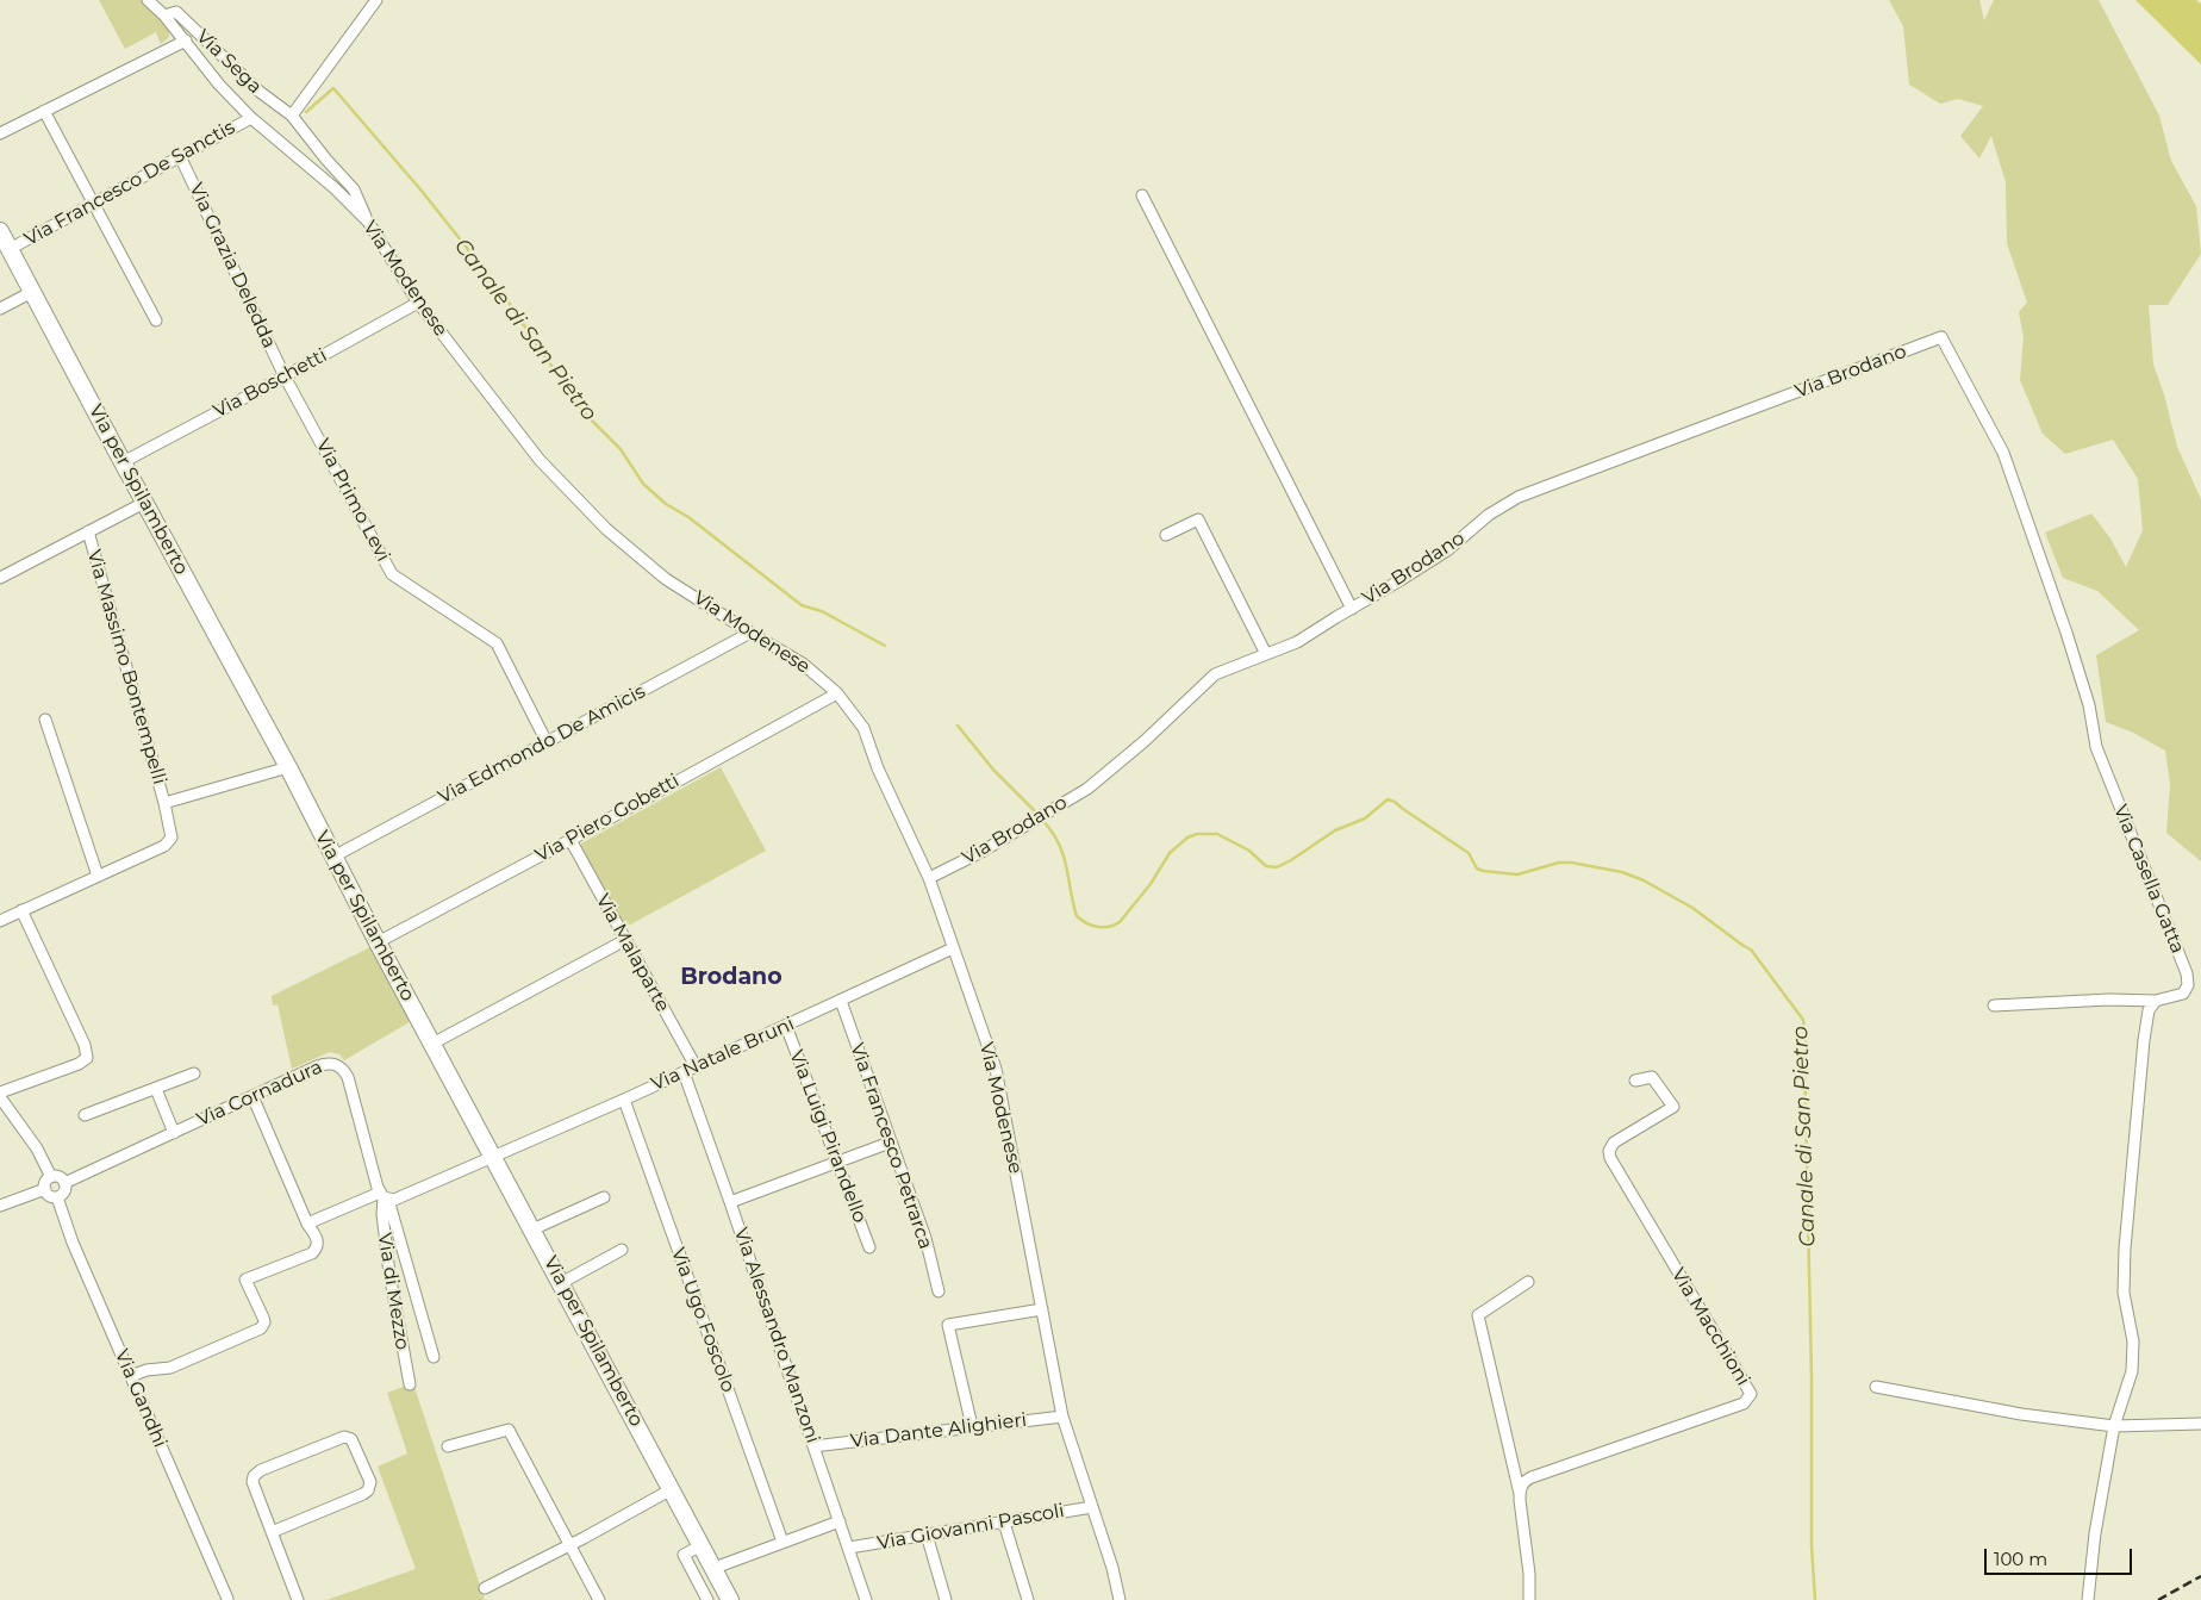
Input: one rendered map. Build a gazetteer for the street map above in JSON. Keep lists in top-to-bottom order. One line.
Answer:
{"streets":{"main road":["Via per Spilamberto"],"street":["Via Sega","Via Francesco De Sanctis","Via Grazia Deledda","Via Modenese","Via Brodano","Via Boschetti","Via Primo Levi","Via Massimo Bontempelli","Via Edmondo De Amicis","Via Piero Gobetti","Via Casella Gatta","Via Malaparte","Via Natale Bruni","Via Cornadura","Via Luigi Pirandello","Via Francesco Petrarca","Via di Mezzo","Via Ugo Foscolo","Via Macchioni","Via Alessandro Manzoni","Via Gandhi","Via Dante Alighieri","Via Giovanni Pascoli"]},"crossings":[["Via Sega","Via Modenese"],["Via Francesco De Sanctis","Via Grazia Deledda"],["Via Francesco De Sanctis","Via Modenese"],["Via Francesco De Sanctis","Via per Spilamberto"],["Via Grazia Deledda","Via Boschetti"],["Via Grazia Deledda","Via Primo Levi"],["Via Modenese","Via Brodano"],["Via Modenese","Via Boschetti"],["Via Modenese","Via Edmondo De Amicis"],["Via Modenese","Via Piero Gobetti"],["Via Modenese","Via Natale Bruni"],["Via Modenese","Via Dante Alighieri"],["Via Modenese","Via Giovanni Pascoli"],["Via Brodano","Via Casella Gatta"],["Via Boschetti","Via per Spilamberto"],["Via Boschetti","Via Primo Levi"],["Via per Spilamberto","Via Massimo Bontempelli"],["Via per Spilamberto","Via Edmondo De Amicis"],["Via per Spilamberto","Via Piero Gobetti"],["Via per Spilamberto","Via Natale Bruni"],["Via Primo Levi","Via Edmondo De Amicis"],["Via Piero Gobetti","Via Malaparte"],["Via Malaparte","Via Natale Bruni"],["Via Natale Bruni","Via Luigi Pirandello"],["Via Natale Bruni","Via Francesco Petrarca"],["Via Natale Bruni","Via Ugo Foscolo"],["Via Natale Bruni","Via Alessandro Manzoni"],["Via Cornadura","Via di Mezzo"],["Via Cornadura","Via Gandhi"],["Via Alessandro Manzoni","Via Dante Alighieri"],["Via Alessandro Manzoni","Via Giovanni Pascoli"]],"districts":["Brodano"],"water":["Canale di San Pietro"],"scale_bar":"100 m"}
